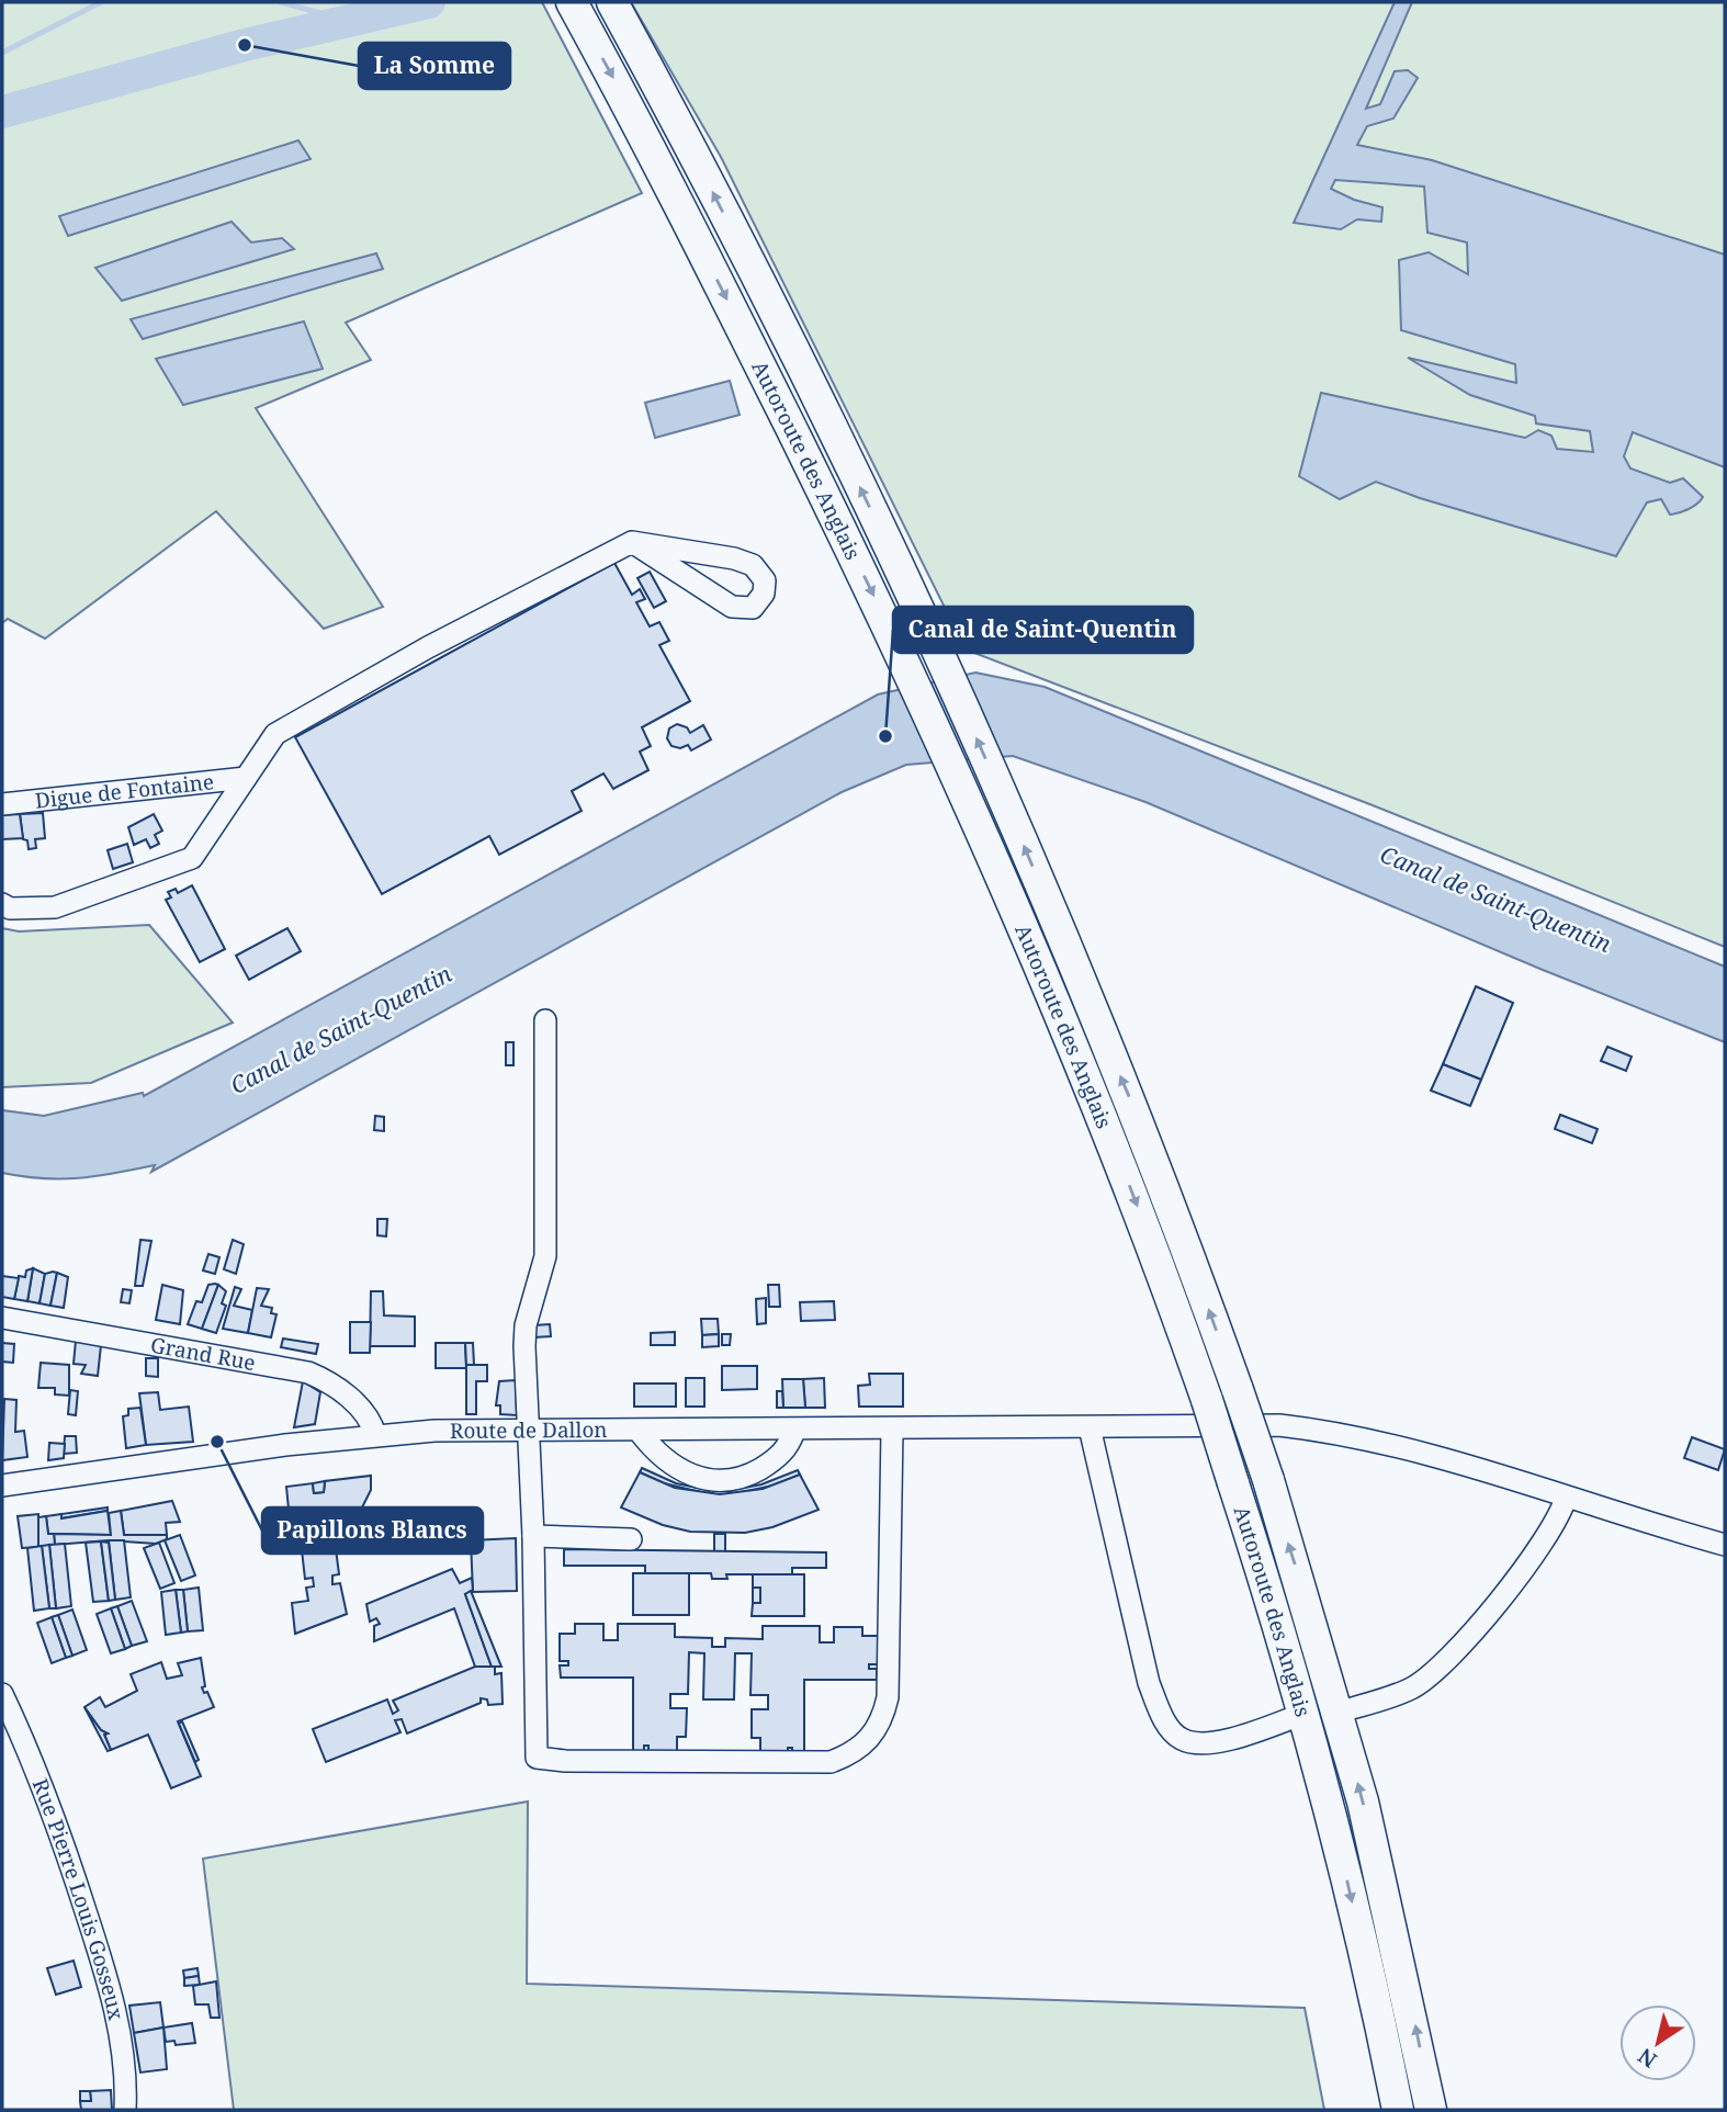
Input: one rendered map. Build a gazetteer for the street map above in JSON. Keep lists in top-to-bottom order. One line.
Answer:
{"streets":{"highway":["Autoroute des Anglais"],"street":["Digue de Fontaine","Grand Rue","Route de Dallon","Rue Pierre Louis Gosseux"]},"crossings":[["Grand Rue","Route de Dallon"]],"water":["Canal de Saint-Quentin"],"places":["La Somme","Canal de Saint-Quentin","Papillons Blancs"],"north":"bottom left"}
